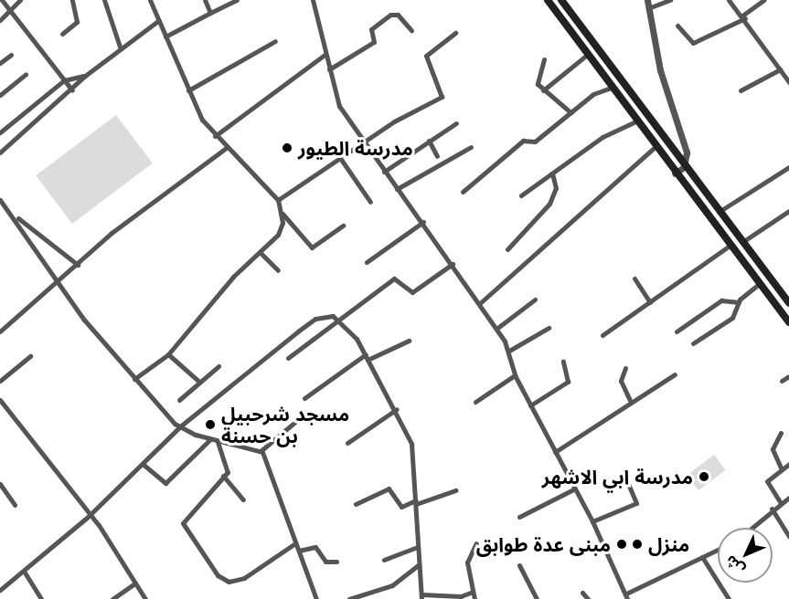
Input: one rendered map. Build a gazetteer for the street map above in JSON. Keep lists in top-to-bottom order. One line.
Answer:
{"places":["مدرسة الطيور","مسجد شرحبيل بن حسنة","مدرسة ابي الاشهر","مبنى عدة طوابق","منزل"],"north":"bottom left"}
